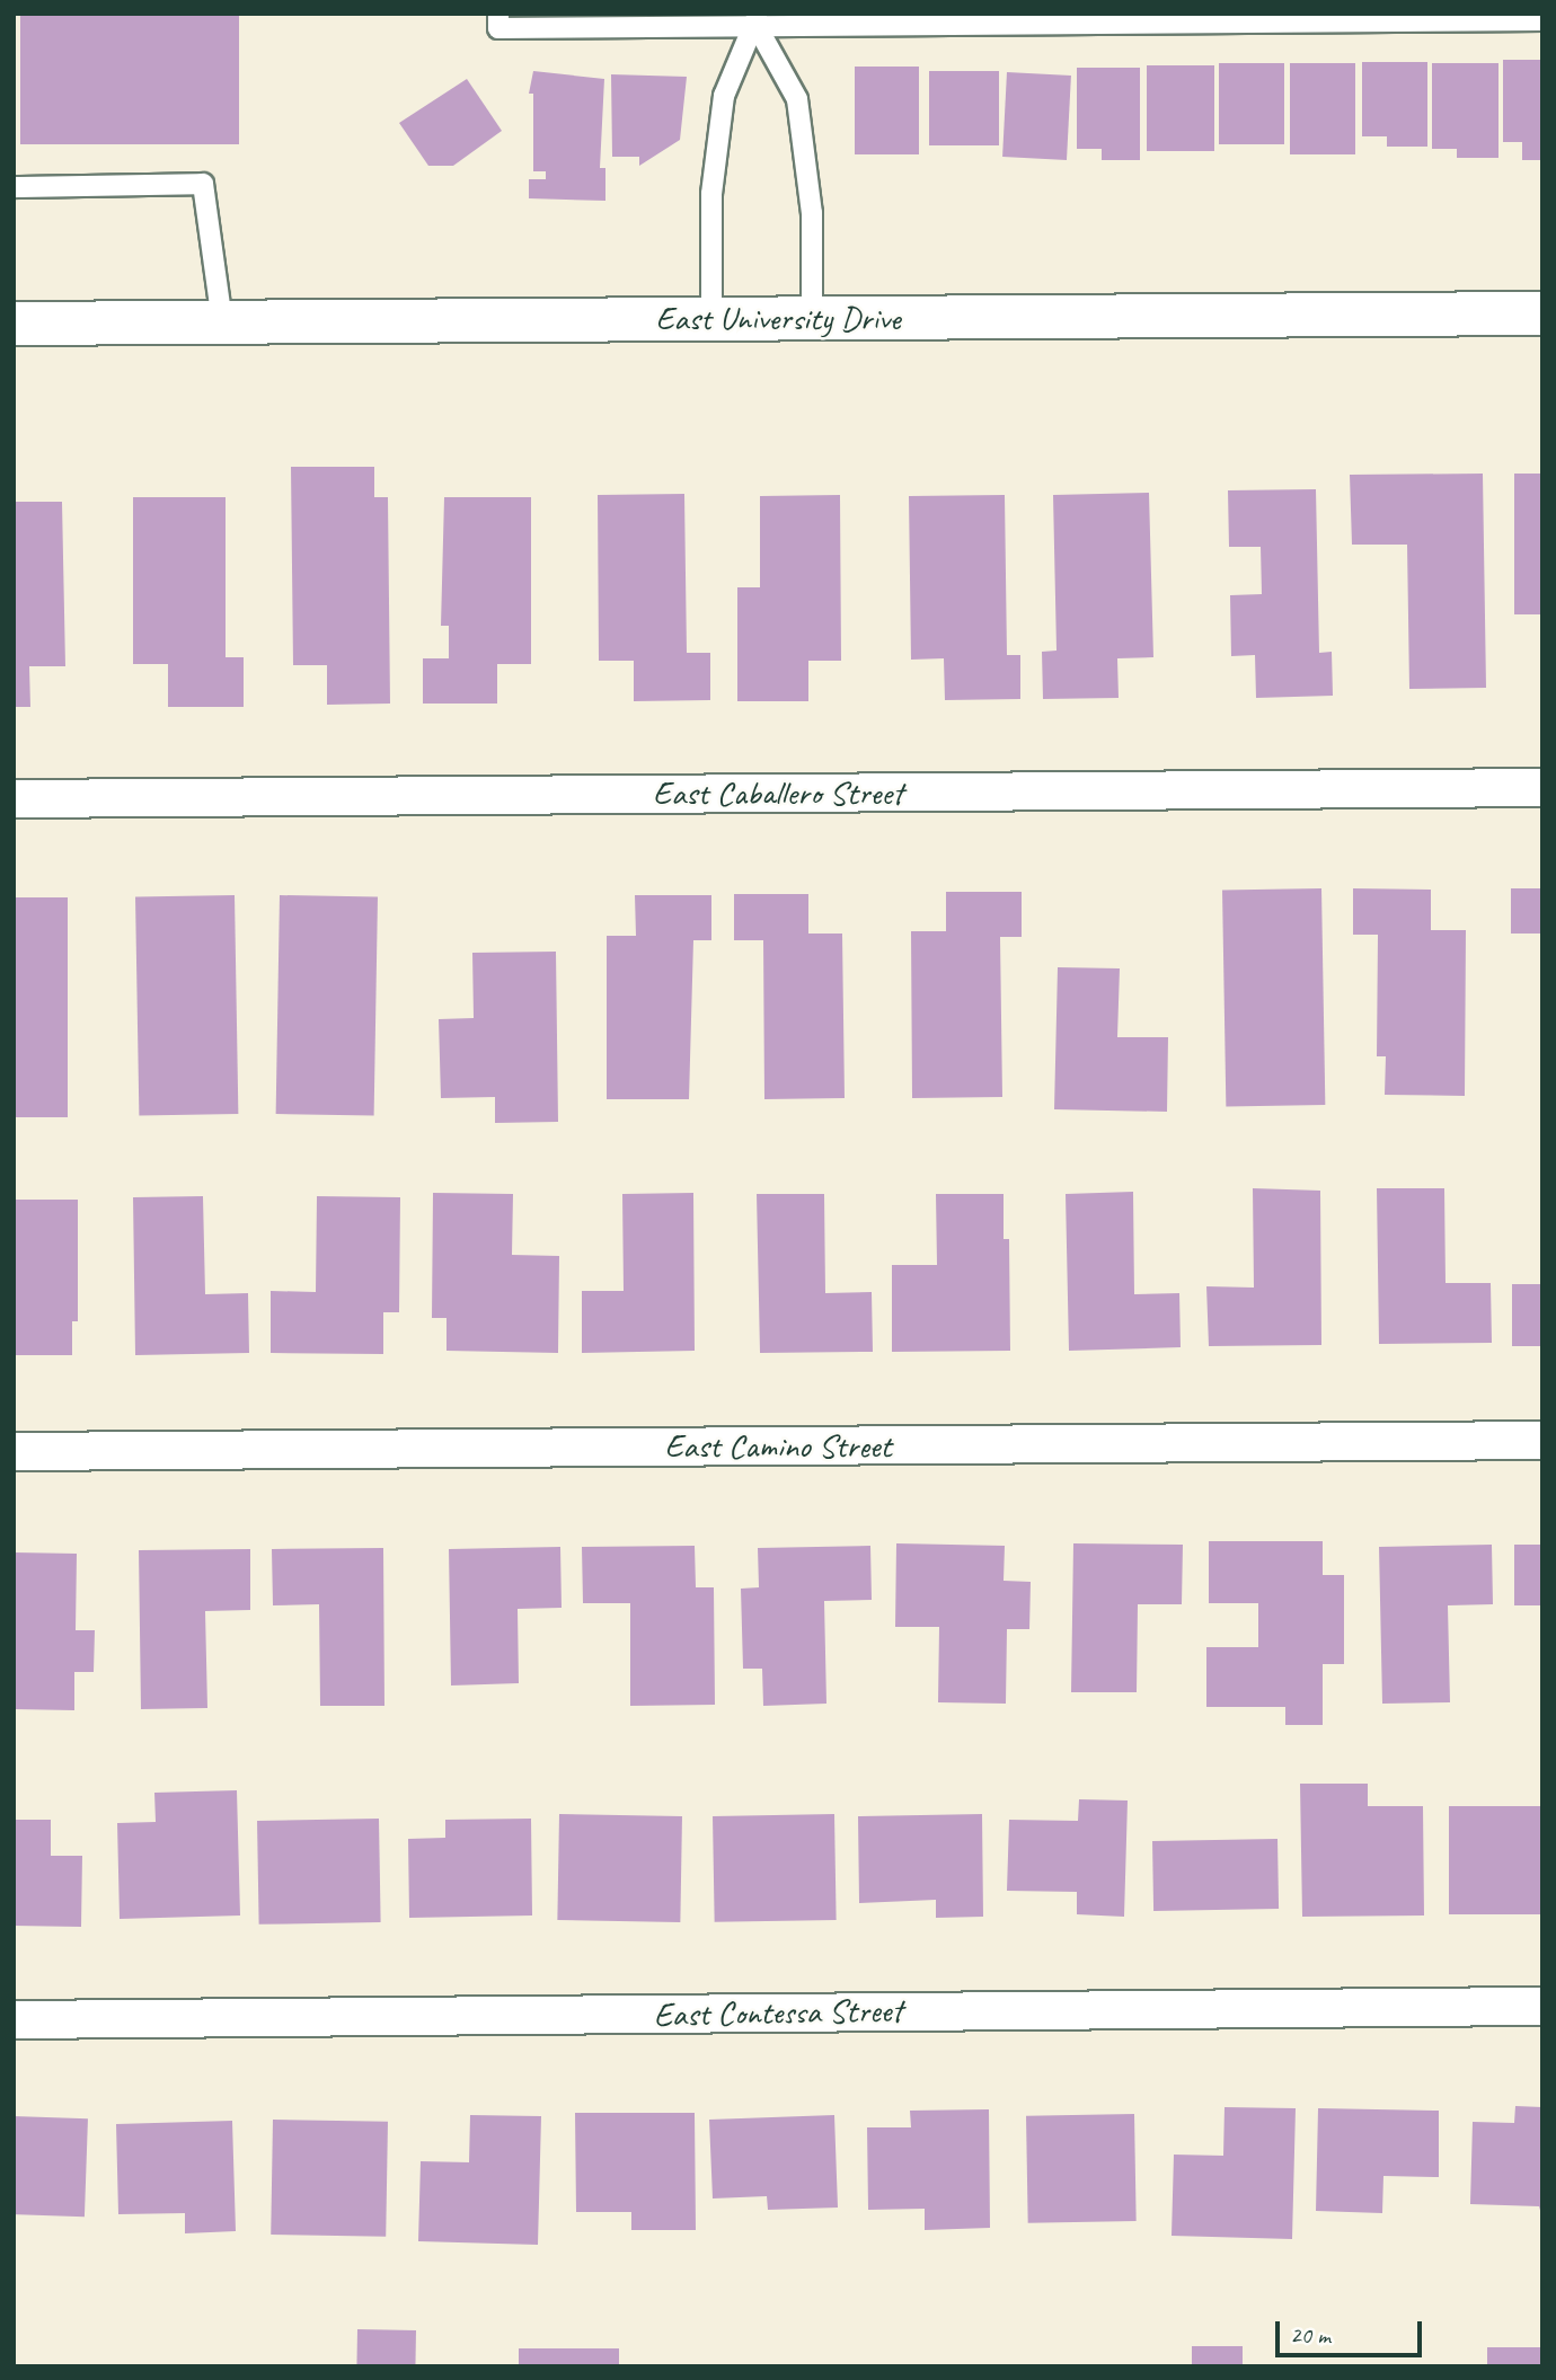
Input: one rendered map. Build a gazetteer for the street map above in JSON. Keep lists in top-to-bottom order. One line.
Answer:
{"streets":{"main road":["East University Drive"],"street":["East Caballero Street","East Camino Street","East Contessa Street"]},"scale_bar":"20 m"}
